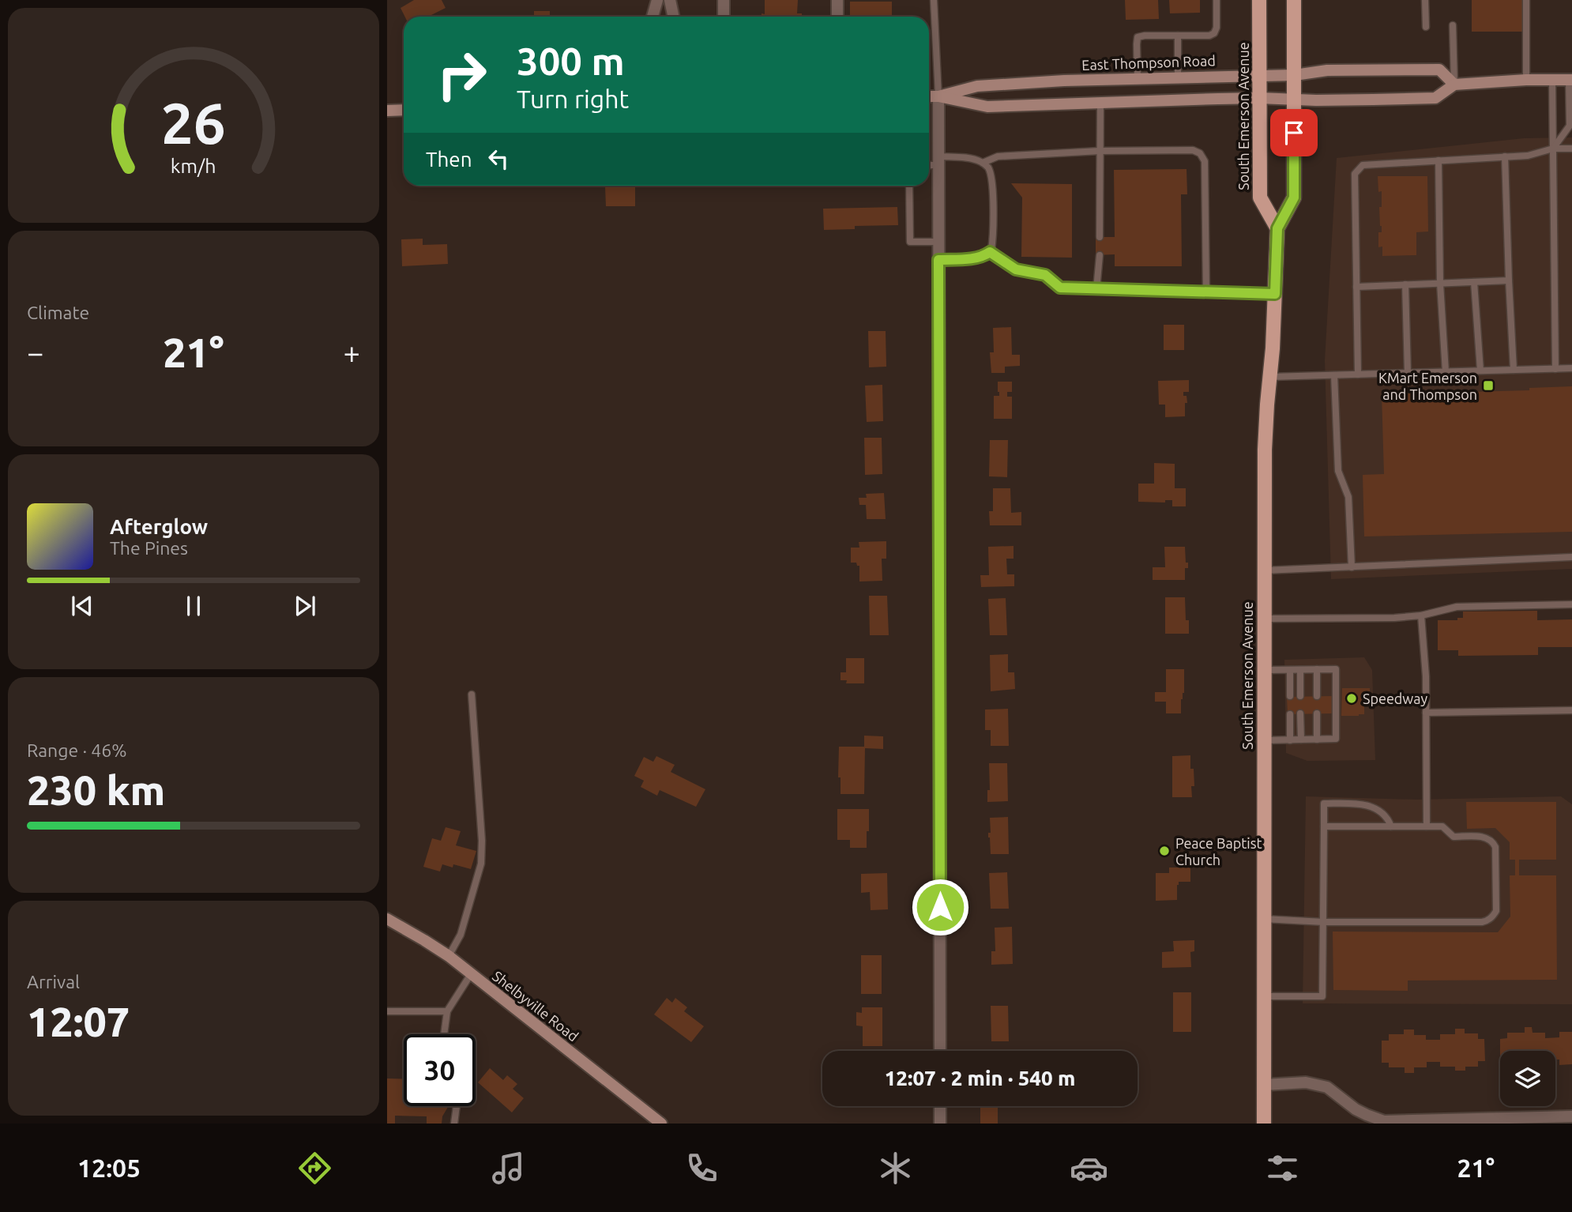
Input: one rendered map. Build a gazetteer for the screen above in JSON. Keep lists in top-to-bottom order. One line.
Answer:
{"streets":{"main road":["East Thompson Road","South Emerson Avenue","Shelbyville Road"]},"crossings":[["East Thompson Road","South Emerson Avenue"]],"places":{"transit":["KMart Emerson and Thompson"],"other":["Speedway","Peace Baptist Church"]},"page":{"turn":["300 m","Turn right"],"then":"Then","tile":["Climate",["Range · 46%","230 km"],["Arrival","12:07"]],"heat":["−","21°","+"],"song":["Afterglow","The Pines"],"limit":"30","trip":"12:07 · 2 min · 540 m","tabs":["12:05","21°"],"gauge":["26","km/h"]}}
